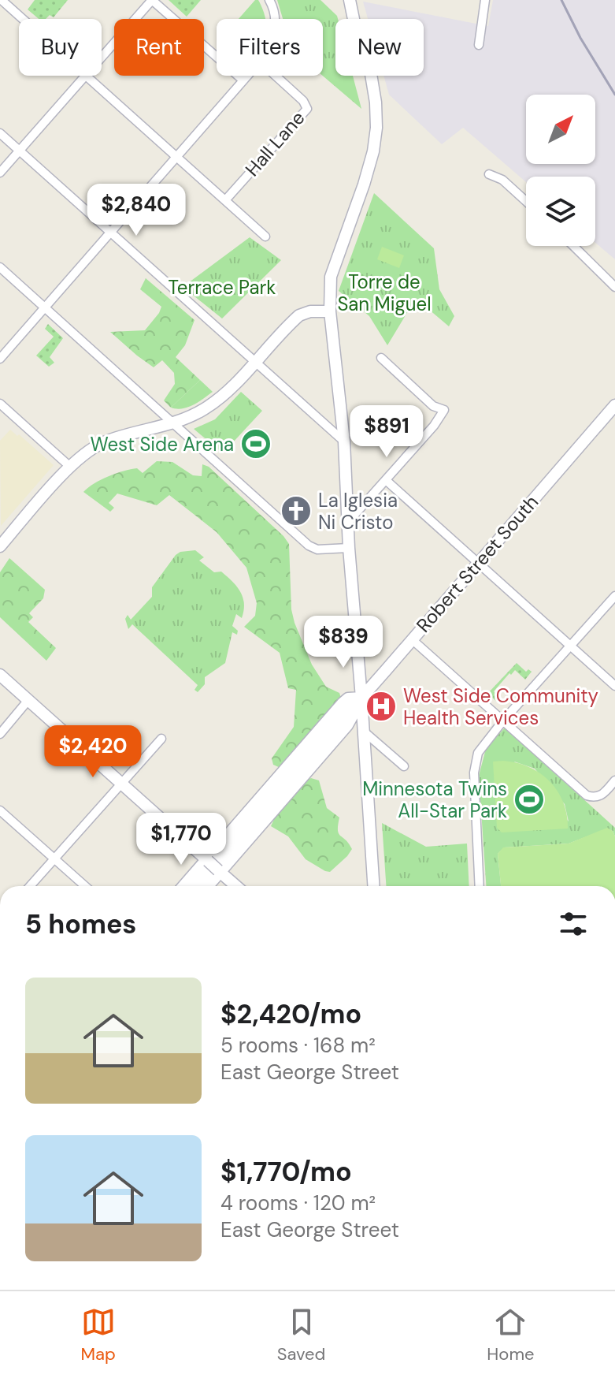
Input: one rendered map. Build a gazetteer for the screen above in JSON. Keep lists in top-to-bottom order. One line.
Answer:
{"streets":{"main road":["Robert Street South"],"street":["Hall Lane"]},"parks":["Torre de San Miguel","Terrace Park"],"places":{"sports":["West Side Arena","Minnesota Twins All-Star Park"],"church":["La Iglesia Ni Cristo"],"hospital":["West Side Community Health Services"]},"north":"top right","page":{"chip":["Buy","Rent","Filters","New"],"price":["$2,840","$891","$839","$2,420","$1,770"],"heading":"5 homes","list":[{"name":"$2,420/mo","note":"5 rooms · 168 m² · East George Street"},{"name":"$1,770/mo","note":"4 rooms · 120 m² · East George Street"}],"tabs":["Map","Saved","Home"]}}
